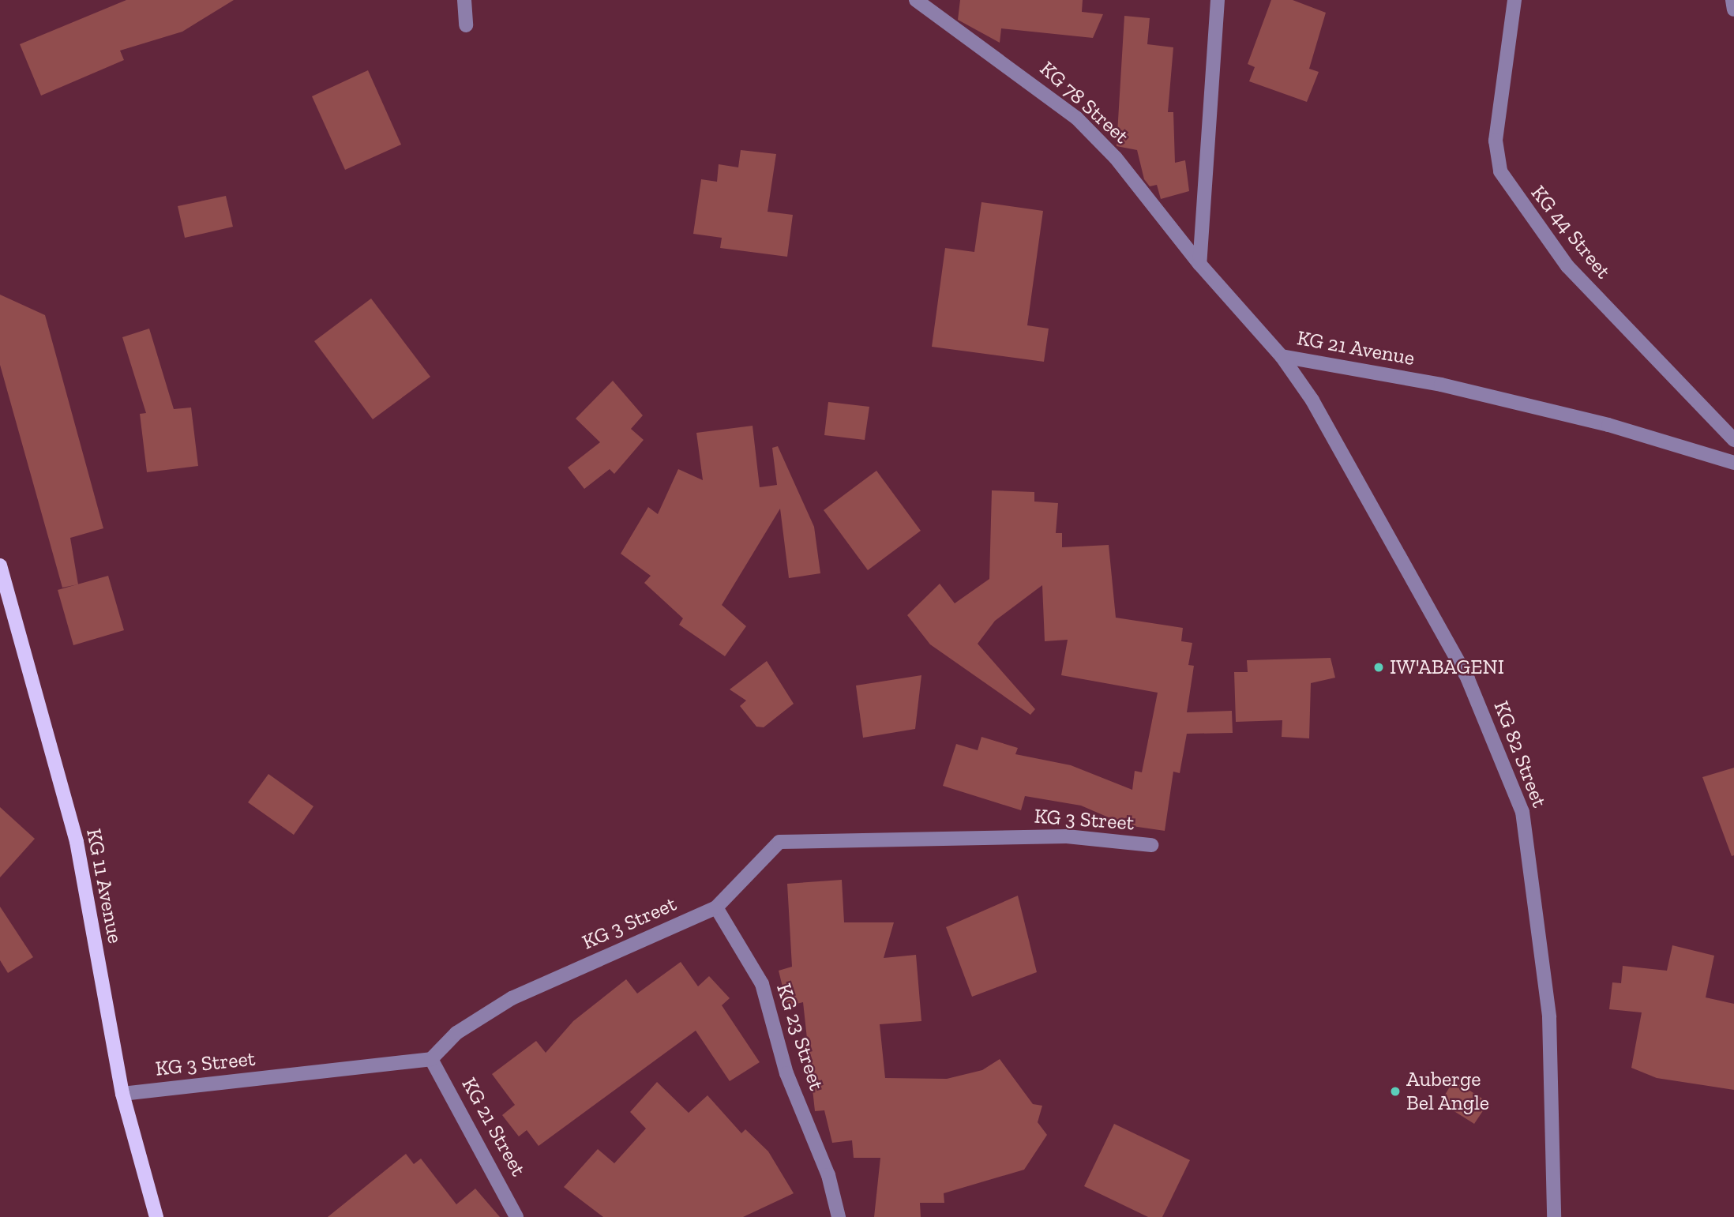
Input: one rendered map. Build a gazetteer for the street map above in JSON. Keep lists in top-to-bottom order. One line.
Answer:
{"streets":{"main road":["KG 11 Avenue"],"street":["KG 78 Street","KG 44 Street","KG 21 Avenue","KG 82 Street","KG 3 Street","KG 23 Street","KG 21 Street"]},"crossings":[["KG 78 Street","KG 21 Avenue"],["KG 21 Avenue","KG 82 Street"],["KG 3 Street","KG 11 Avenue"],["KG 3 Street","KG 23 Street"],["KG 3 Street","KG 21 Street"]],"places":["IW'ABAGENI","Auberge Bel Angle"]}
